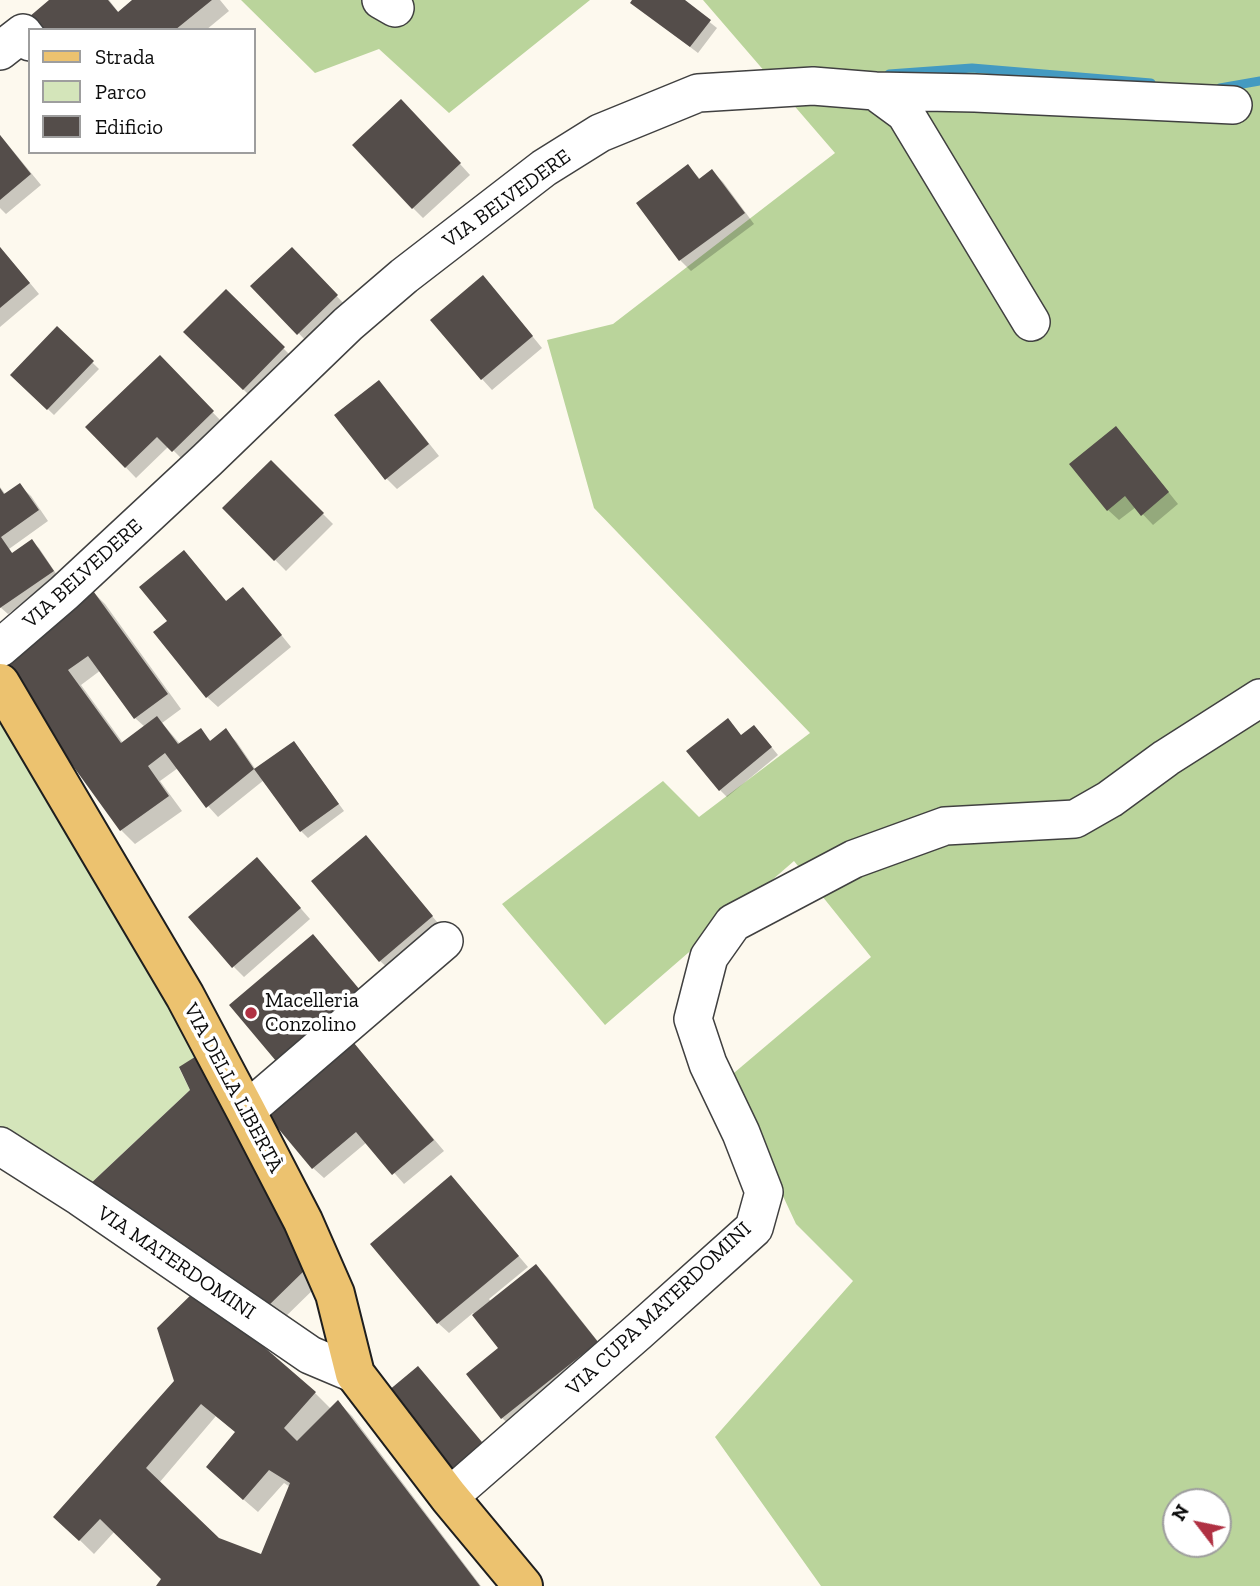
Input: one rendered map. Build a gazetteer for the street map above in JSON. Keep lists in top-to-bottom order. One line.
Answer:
{"streets":{"main road":["VIA DELLA LIBERTÀ"],"street":["VIA BELVEDERE","VIA MATERDOMINI","VIA CUPA MATERDOMINI"]},"crossings":[["VIA DELLA LIBERTÀ","VIA MATERDOMINI"],["VIA DELLA LIBERTÀ","VIA CUPA MATERDOMINI"]],"places":["Macelleria Conzolino"],"legend":["Strada","Parco","Edificio"],"north":"top left"}
